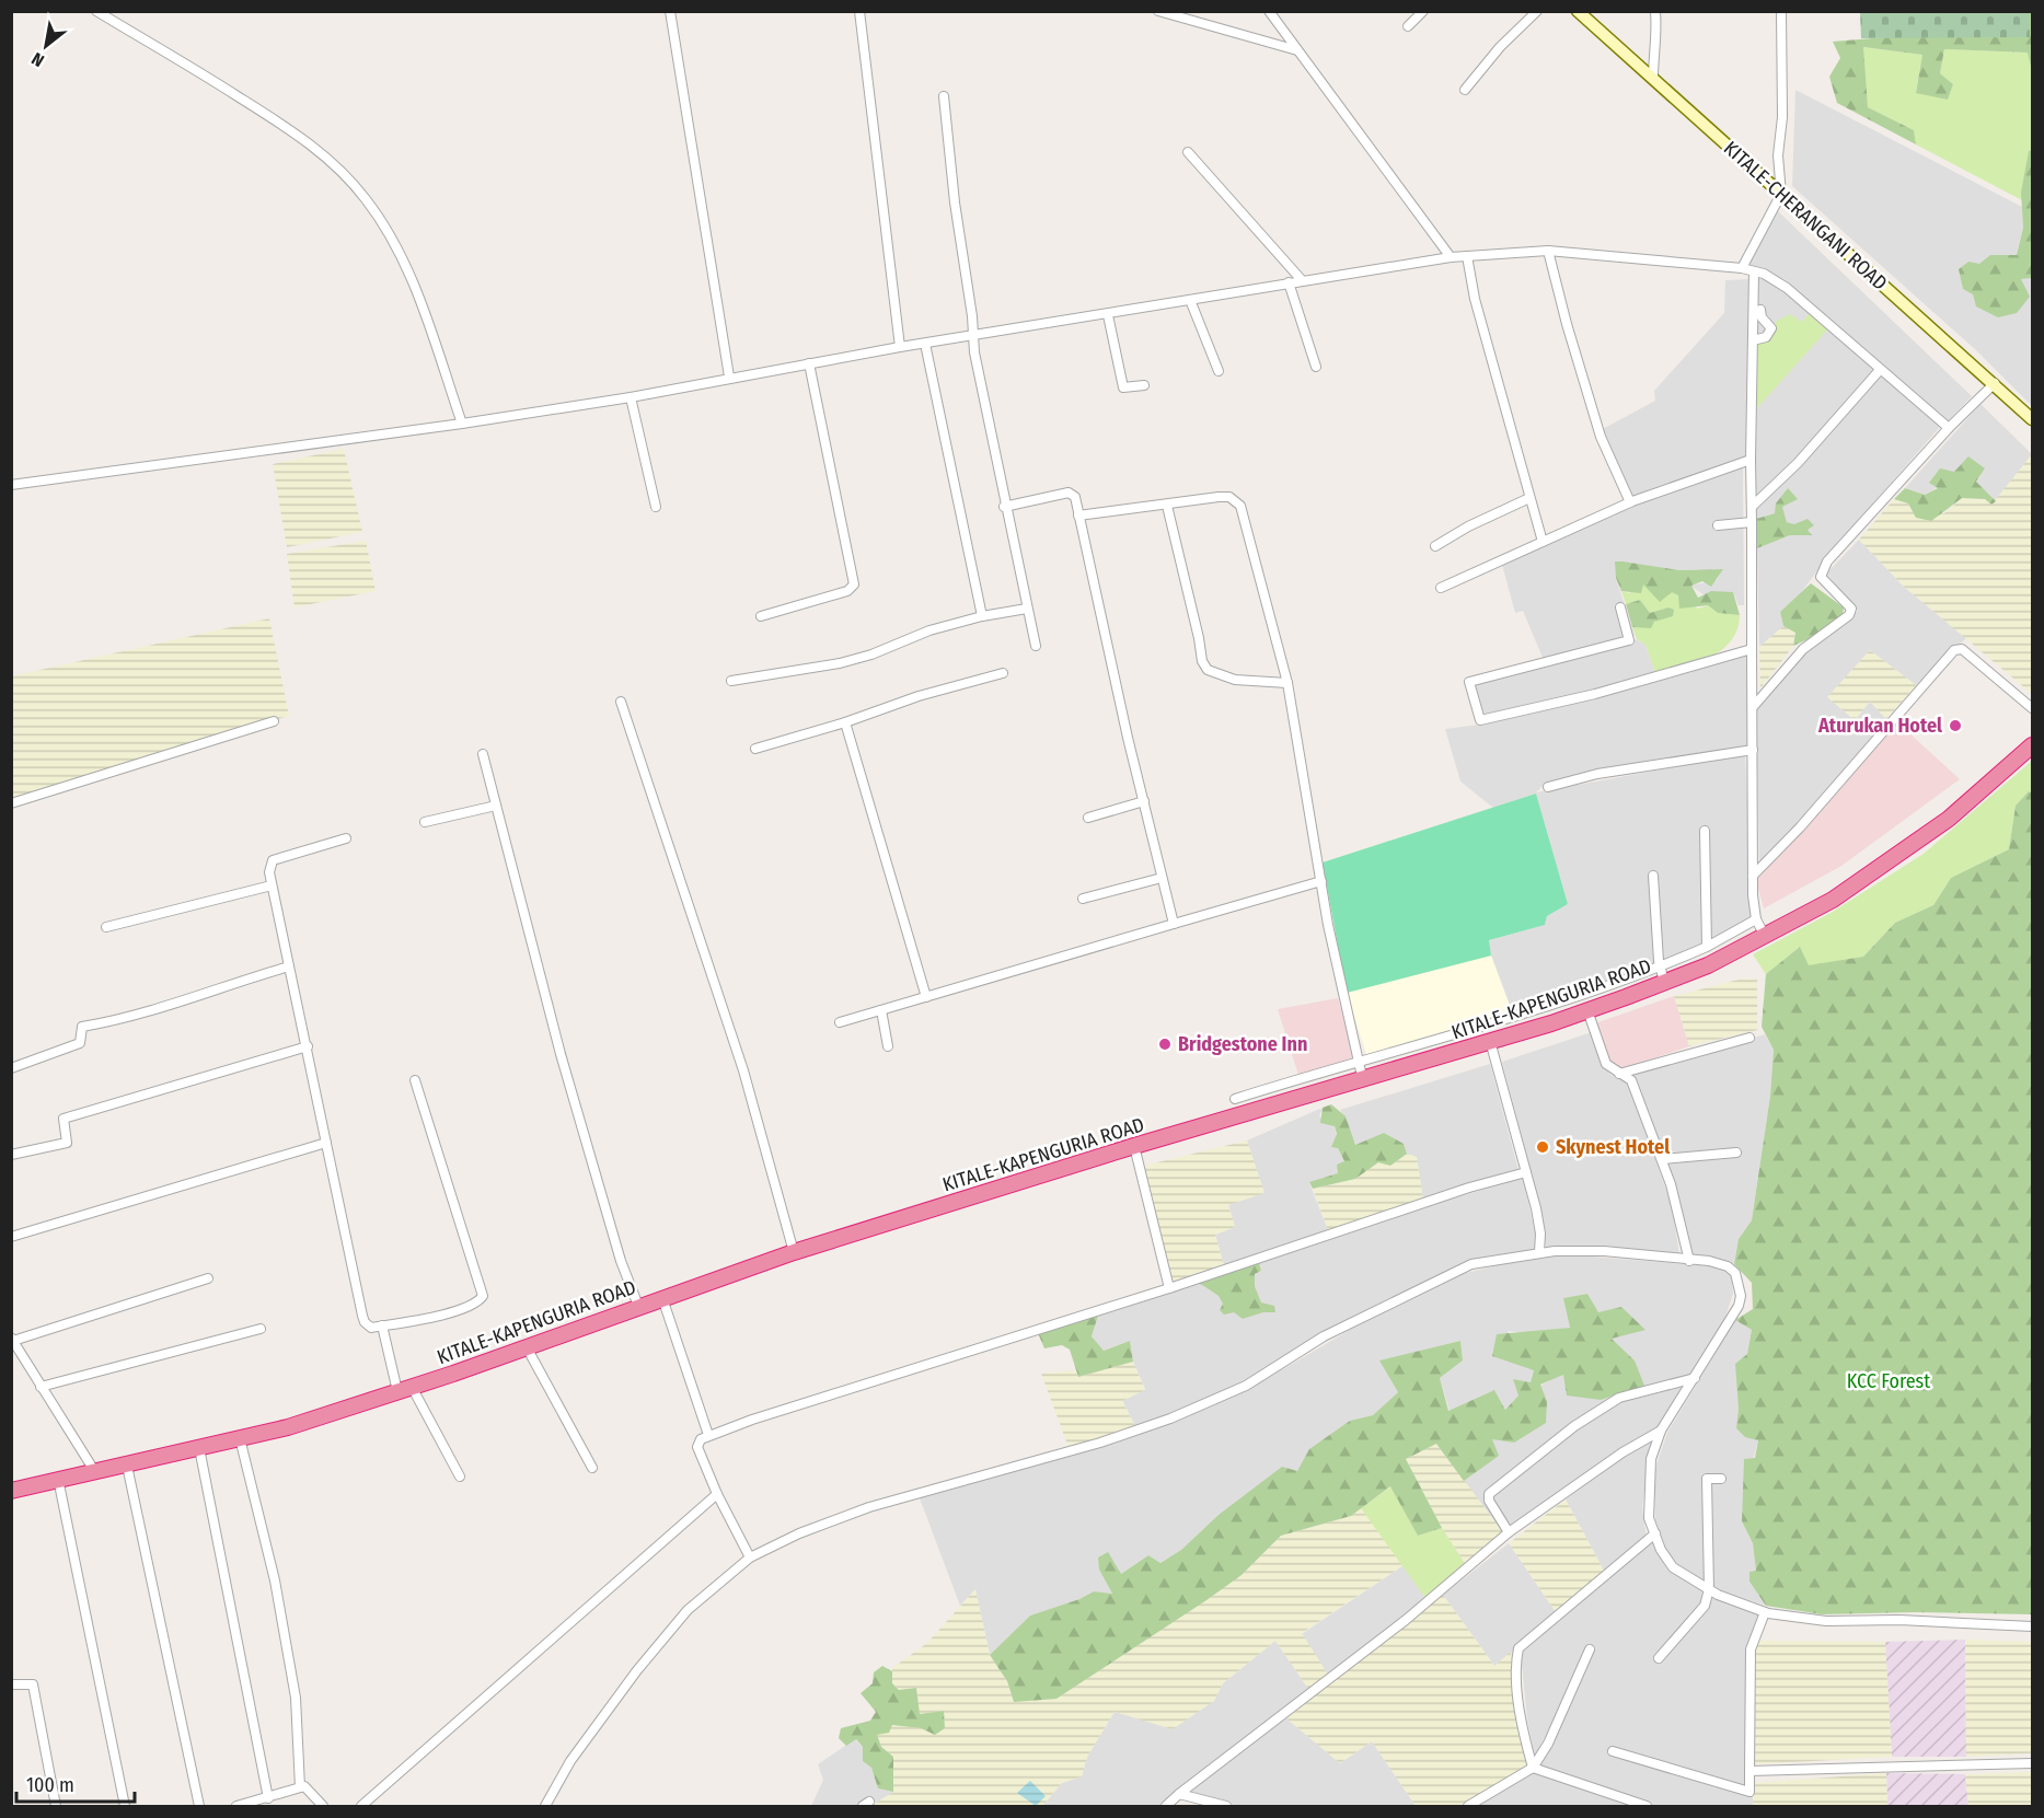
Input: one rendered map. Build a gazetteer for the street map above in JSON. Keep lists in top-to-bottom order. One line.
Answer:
{"streets":{"highway":["KITALE-KAPENGURIA ROAD"],"main road":["KITALE-CHERANGANI ROAD"]},"parks":["KCC Forest"],"places":["Aturukan Hotel","Bridgestone Inn","Skynest Hotel"],"scale_bar":"100 m","north":"bottom left"}
